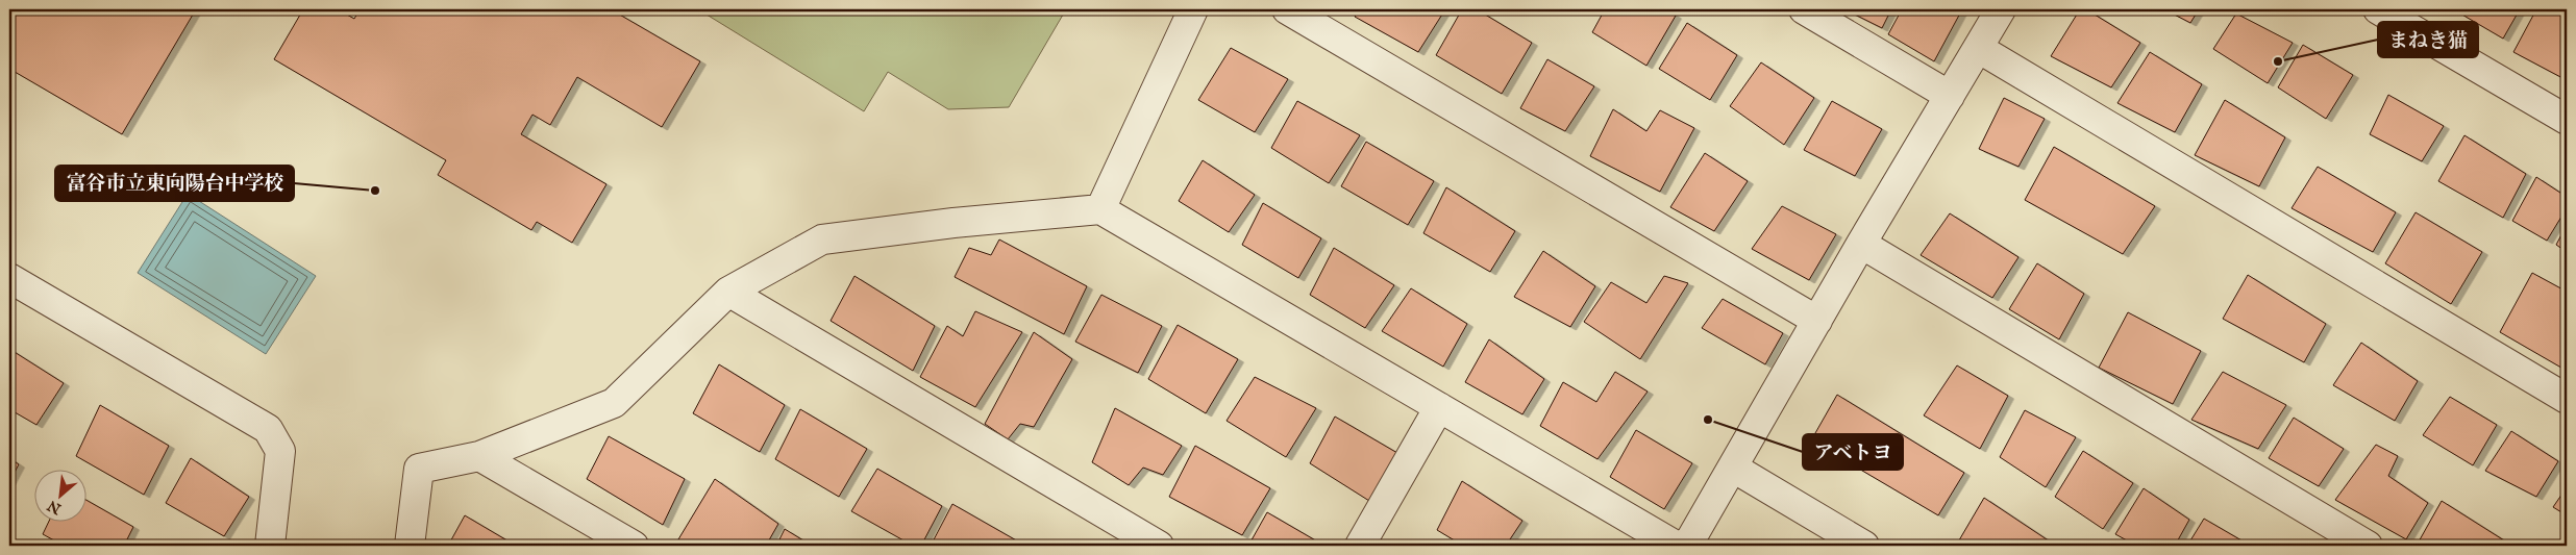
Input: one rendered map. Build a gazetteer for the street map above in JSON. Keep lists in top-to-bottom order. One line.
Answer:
{"places":["まねき猫","富谷市立東向陽台中学校","アベトヨ"],"north":"bottom left"}
